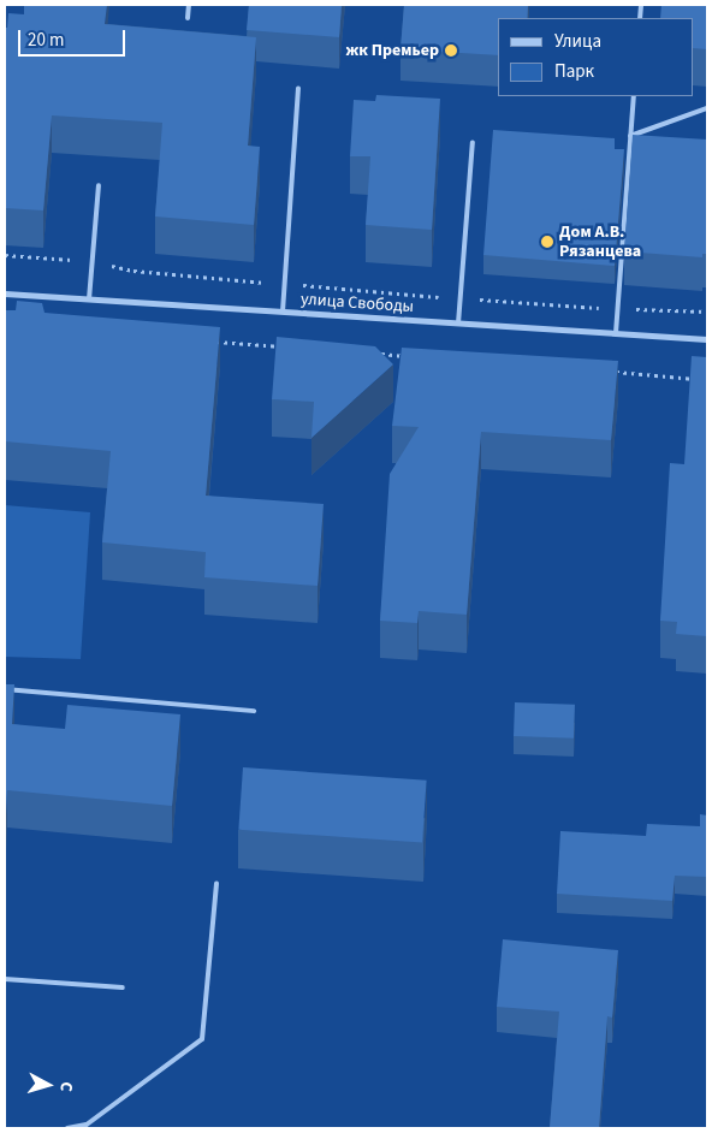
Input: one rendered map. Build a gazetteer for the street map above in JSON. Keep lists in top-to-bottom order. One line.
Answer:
{"streets":{"street":["улица Свободы"]},"places":["жк Премьер","Дом А.В. Рязанцева"],"legend":["Улица","Парк"],"scale_bar":"20 m","north":"right"}
